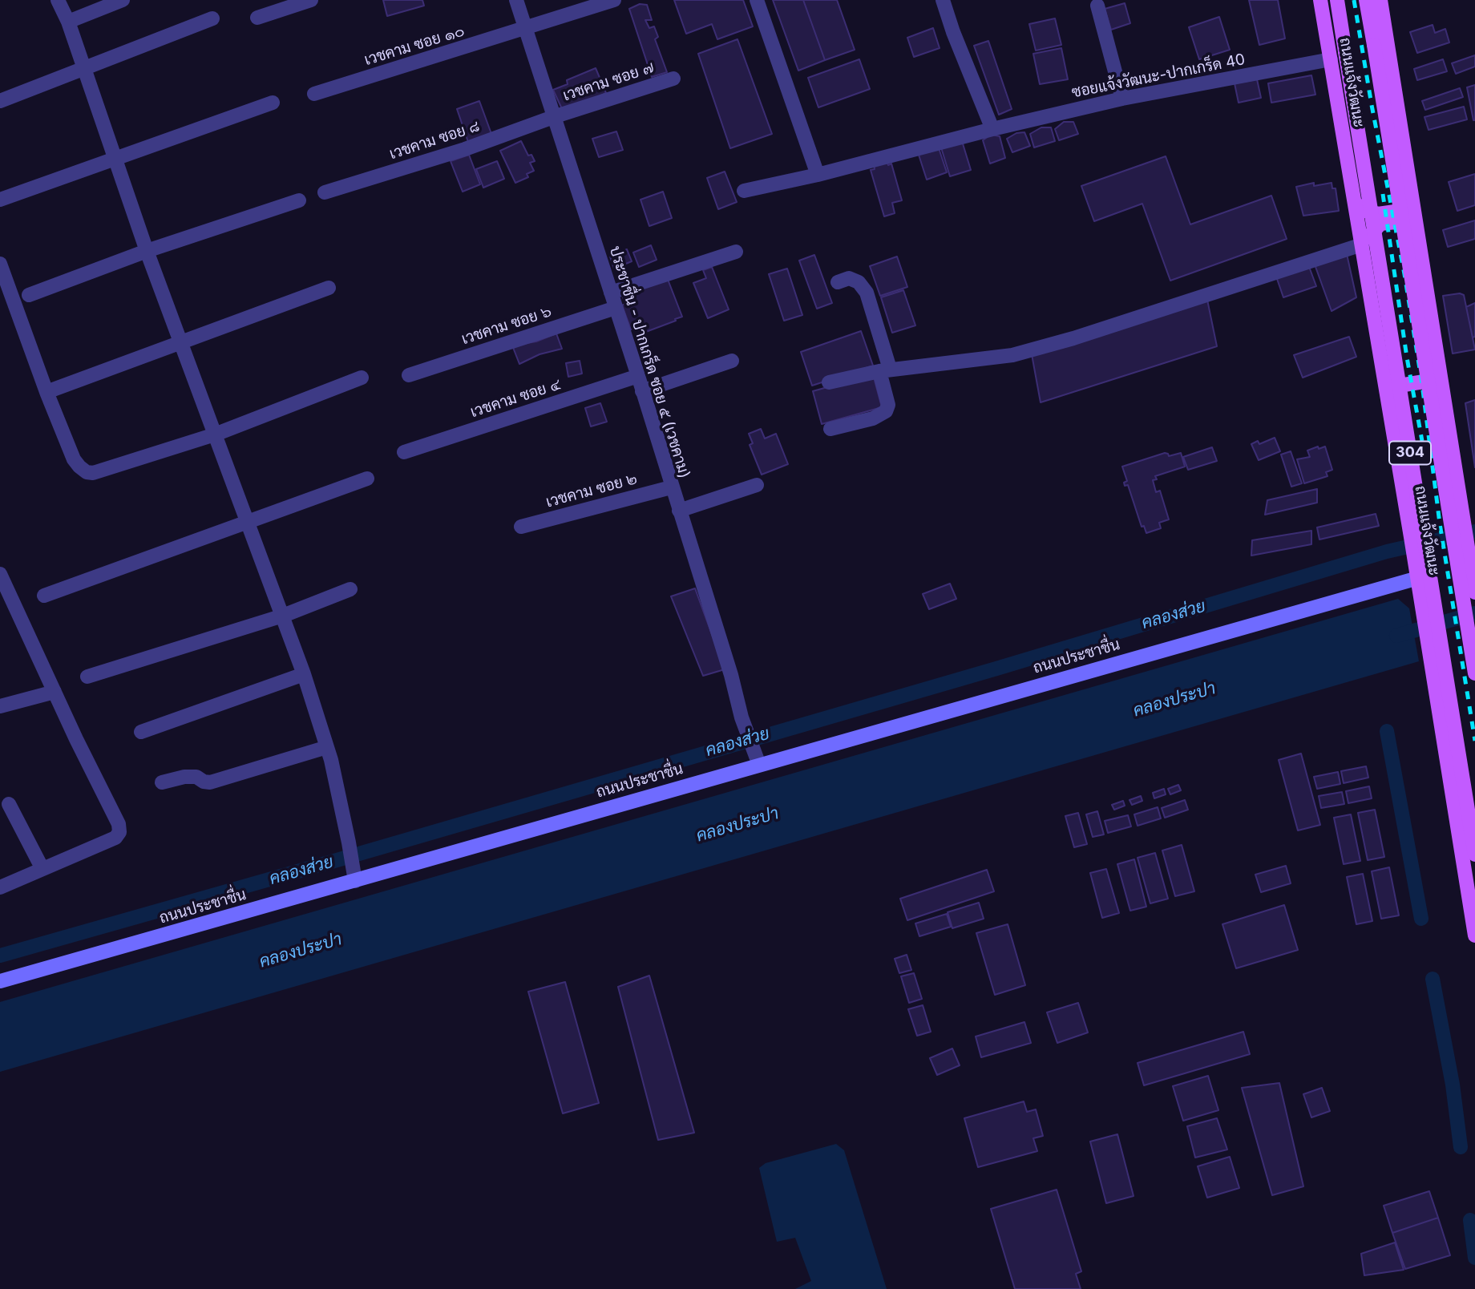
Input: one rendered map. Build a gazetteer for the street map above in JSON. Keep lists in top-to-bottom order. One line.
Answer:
{"streets":{"main road":["ถนนแจ้งวัฒนะ","304","ถนนประชาชื่น"],"street":["เวชคาม ซอย ๑๐","ซอยแจ้งวัฒนะ-ปากเกร็ด 40","เวชคาม ซอย ๗","เวชคาม ซอย ๘","เวชคาม ซอย ๖","ประชาชื่น - ปากเกร็ด ซอย ๕ (เวชคาม)","เวชคาม ซอย ๔","เวชคาม ซอย ๒"]},"crossings":[["เวชคาม ซอย ๑๐","ประชาชื่น - ปากเกร็ด ซอย ๕ (เวชคาม)"],["ซอยแจ้งวัฒนะ-ปากเกร็ด 40","ถนนแจ้งวัฒนะ"],["เวชคาม ซอย ๗","เวชคาม ซอย ๘"],["เวชคาม ซอย ๗","ประชาชื่น - ปากเกร็ด ซอย ๕ (เวชคาม)"],["ถนนแจ้งวัฒนะ","ถนนประชาชื่น"],["เวชคาม ซอย ๘","ประชาชื่น - ปากเกร็ด ซอย ๕ (เวชคาม)"],["เวชคาม ซอย ๖","ประชาชื่น - ปากเกร็ด ซอย ๕ (เวชคาม)"],["ประชาชื่น - ปากเกร็ด ซอย ๕ (เวชคาม)","เวชคาม ซอย ๔"],["ประชาชื่น - ปากเกร็ด ซอย ๕ (เวชคาม)","เวชคาม ซอย ๒"],["ประชาชื่น - ปากเกร็ด ซอย ๕ (เวชคาม)","ถนนประชาชื่น"]],"water":["คลองส่วย","คลองประปา"]}
